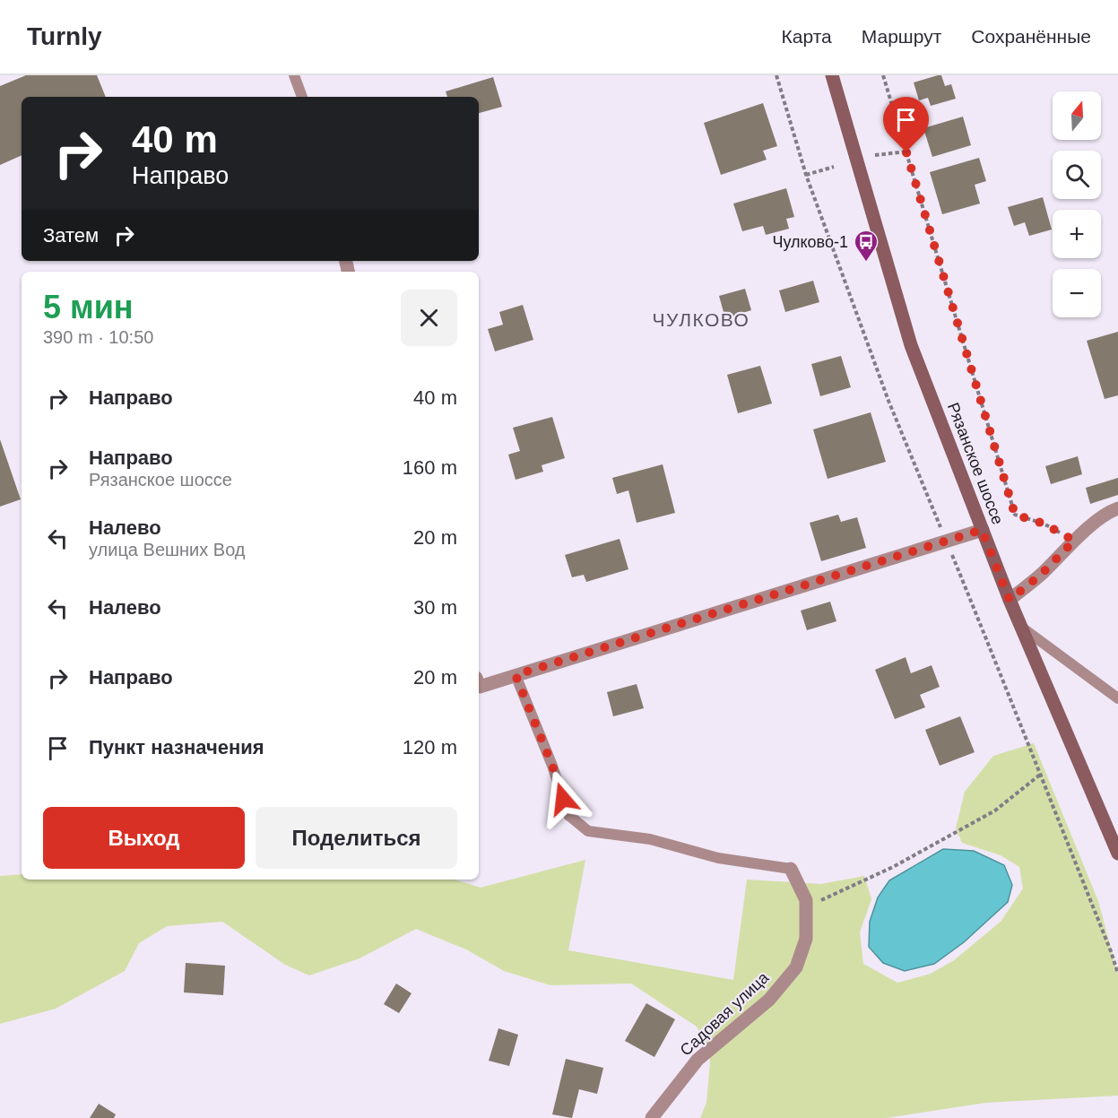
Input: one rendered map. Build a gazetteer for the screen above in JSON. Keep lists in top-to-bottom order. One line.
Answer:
{"streets":{"main road":["Рязанское шоссе"],"street":["Садовая улица"]},"districts":["ЧУЛКОВО"],"places":{"bus stop":["Чулково-1"]},"north":"top","page":{"header":"Turnly","nav":["Карта","Маршрут","Сохранённые"],"map_buttons":["+","−"],"turn":["40 m","Направо"],"then":"Затем","heading":["5 мин","390 m · 10:50"],"list":[{"name":"Направо","value":"40 m"},{"name":"Направо","note":"Рязанское шоссе","value":"160 m"},{"name":"Налево","note":"улица Вешних Вод","value":"20 m"},{"name":"Налево","value":"30 m"},{"name":"Направо","value":"20 m"},{"name":"Пункт назначения","value":"120 m"}],"buttons":["Выход","Поделиться"]}}
